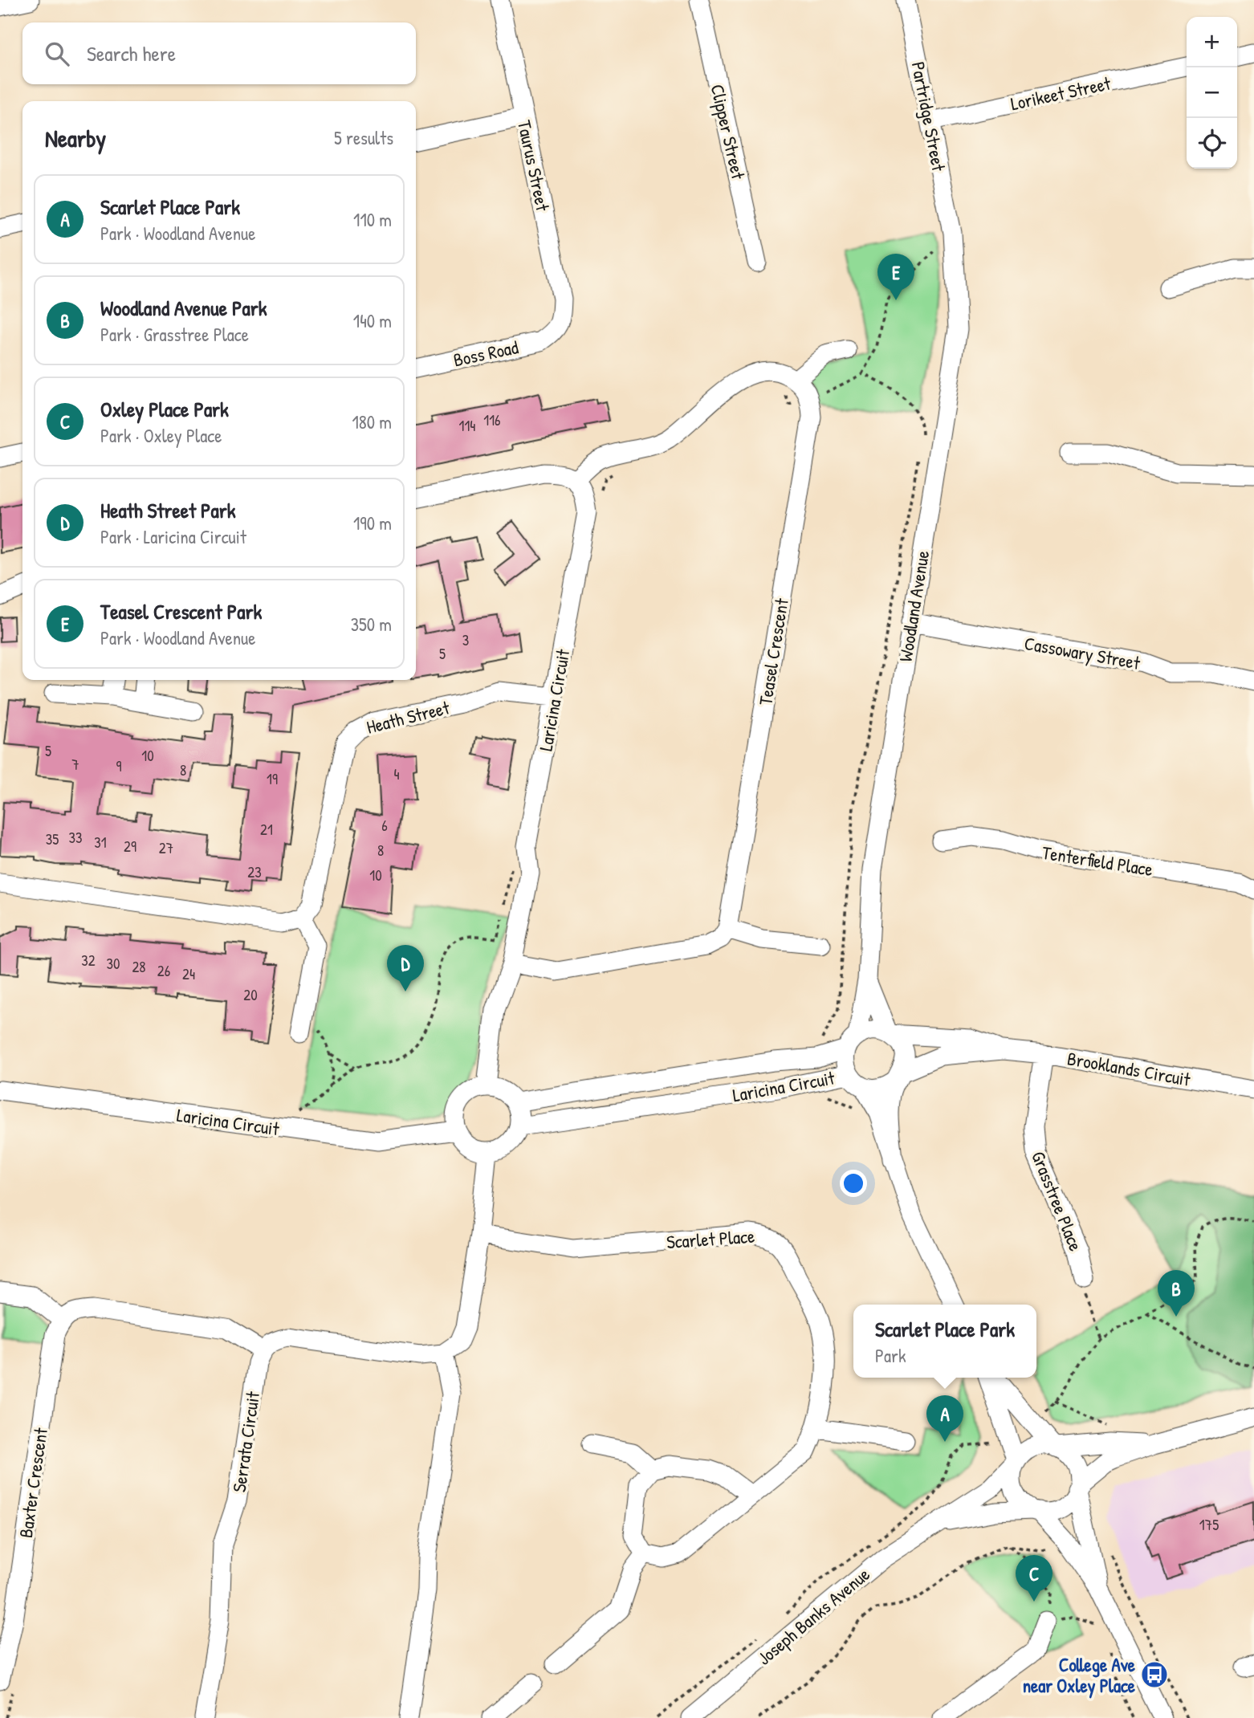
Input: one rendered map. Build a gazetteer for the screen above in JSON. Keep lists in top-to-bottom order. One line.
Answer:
{"streets":{"street":["Lorikeet Street","Partridge Street","Clipper Street","Taurus Street","Boss Road","Woodland Avenue","Teasel Crescent","Cassowary Street","Laricina Circuit","Heath Street","Tenterfield Place","Brooklands Circuit","Grasstree Place","Scarlet Place","Serrata Circuit","Baxter Crescent","Joseph Banks Avenue"]},"crossings":[["Lorikeet Street","Partridge Street"],["Partridge Street","Woodland Avenue"],["Taurus Street","Boss Road"],["Woodland Avenue","Cassowary Street"],["Woodland Avenue","Laricina Circuit"],["Woodland Avenue","Brooklands Circuit"],["Laricina Circuit","Heath Street"],["Laricina Circuit","Brooklands Circuit"],["Brooklands Circuit","Grasstree Place"]],"places":{"bus stop":["College Ave near Oxley Place"]},"house_numbers":["116","114","3","5","5","10","7","9","8","4","19","6","21","33","35","31","29","27","8","23","10","32","30","28","26","24","20","175"],"page":{"map_buttons":["+","−"],"search":"Search here","heading":["Nearby","5 results"],"list":[{"mark":"A","name":"Scarlet Place Park","note":"Park · Woodland Avenue","value":"110 m"},{"mark":"B","name":"Woodland Avenue Park","note":"Park · Grasstree Place","value":"140 m"},{"mark":"C","name":"Oxley Place Park","note":"Park · Oxley Place","value":"180 m"},{"mark":"D","name":"Heath Street Park","note":"Park · Laricina Circuit","value":"190 m"},{"mark":"E","name":"Teasel Crescent Park","note":"Park · Woodland Avenue","value":"350 m"}],"pins":["E","D","B","A","C"],"popup":["Scarlet Place Park","Park"]}}
